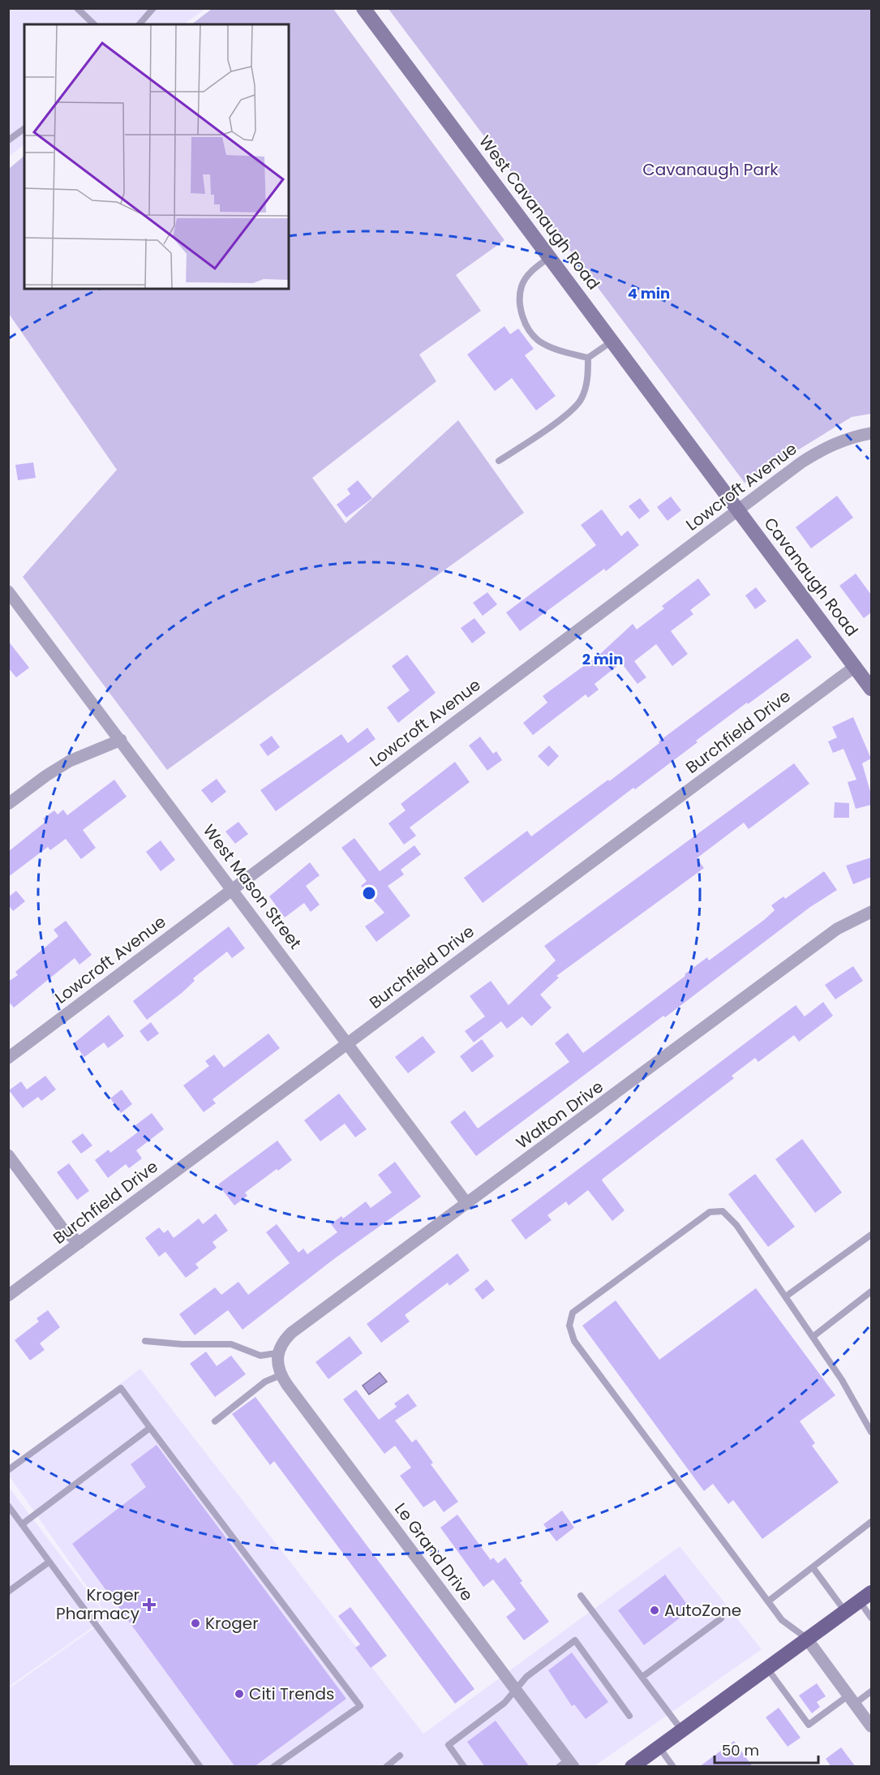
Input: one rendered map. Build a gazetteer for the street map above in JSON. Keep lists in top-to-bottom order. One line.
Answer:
{"streets":{"street":["West Cavanaugh Road","Lowcroft Avenue","Cavanaugh Road","Burchfield Drive","West Mason Street","Walton Drive","Le Grand Drive"]},"crossings":[["West Cavanaugh Road","Lowcroft Avenue"],["West Cavanaugh Road","Cavanaugh Road"],["Lowcroft Avenue","Cavanaugh Road"],["Lowcroft Avenue","West Mason Street"],["Cavanaugh Road","Burchfield Drive"],["Burchfield Drive","West Mason Street"],["West Mason Street","Walton Drive"],["Walton Drive","Le Grand Drive"]],"parks":["Cavanaugh Park"],"places":{"health":["Kroger Pharmacy"],"other":["AutoZone","Kroger","Citi Trends"]},"scale_bar":"50 m","rings":["4 min","2 min"]}
